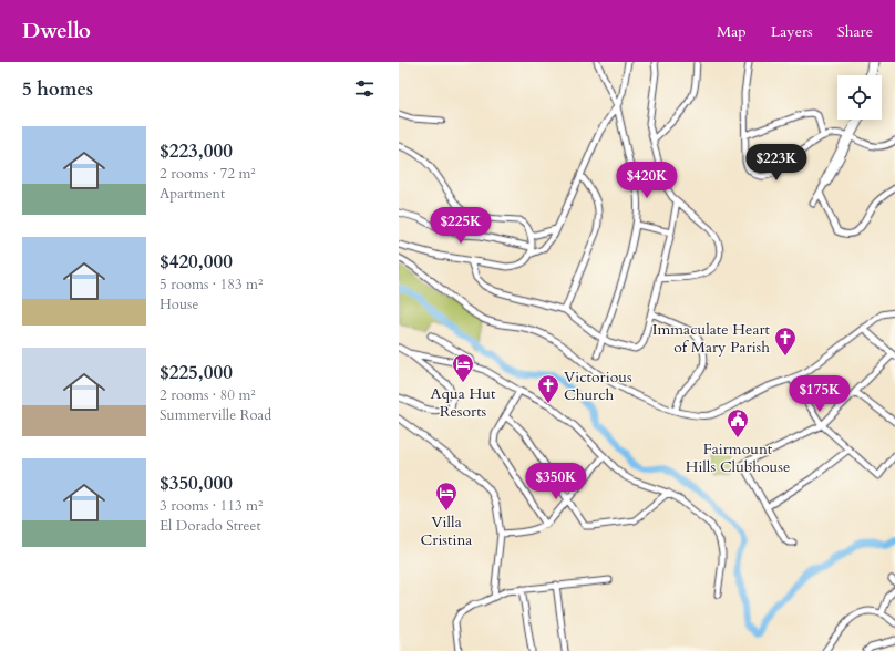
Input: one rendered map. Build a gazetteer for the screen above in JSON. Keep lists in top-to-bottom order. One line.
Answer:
{"places":{"church":["Immaculate Heart of Mary Parish","Victorious Church"],"hotel":["Aqua Hut Resorts","Villa Cristina"],"public building":["Fairmount Hills Clubhouse"]},"page":{"header":"Dwello","nav":["Map","Layers","Share"],"heading":"5 homes","list":[{"name":"$223,000","note":"2 rooms · 72 m² · Apartment"},{"name":"$420,000","note":"5 rooms · 183 m² · House"},{"name":"$225,000","note":"2 rooms · 80 m² · Summerville Road"},{"name":"$350,000","note":"3 rooms · 113 m² · El Dorado Street"}],"price":["$223K","$420K","$225K","$175K","$350K"]}}
